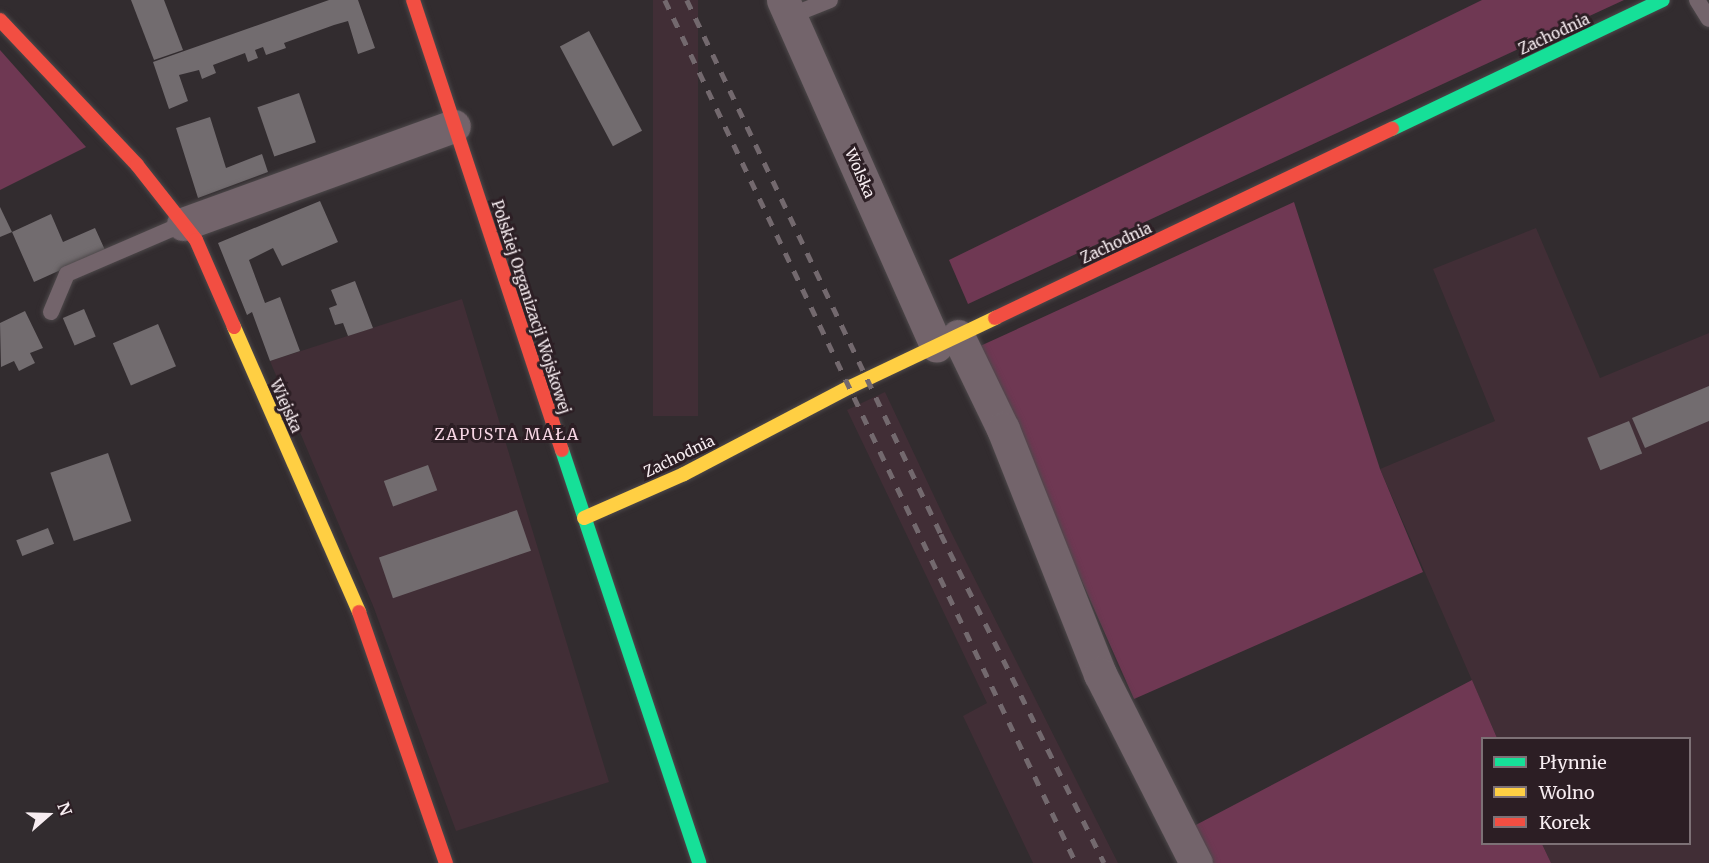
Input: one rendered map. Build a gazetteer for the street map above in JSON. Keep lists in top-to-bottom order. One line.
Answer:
{"streets":{"street":["Zachodnia","Wolska","Polskiej Organizacji Wojskowej","Wiejska"]},"crossings":[["Zachodnia","Wolska"],["Zachodnia","Polskiej Organizacji Wojskowej"]],"districts":["ZAPUSTA MAŁA"],"legend":["Płynnie","Wolno","Korek"],"north":"right"}
